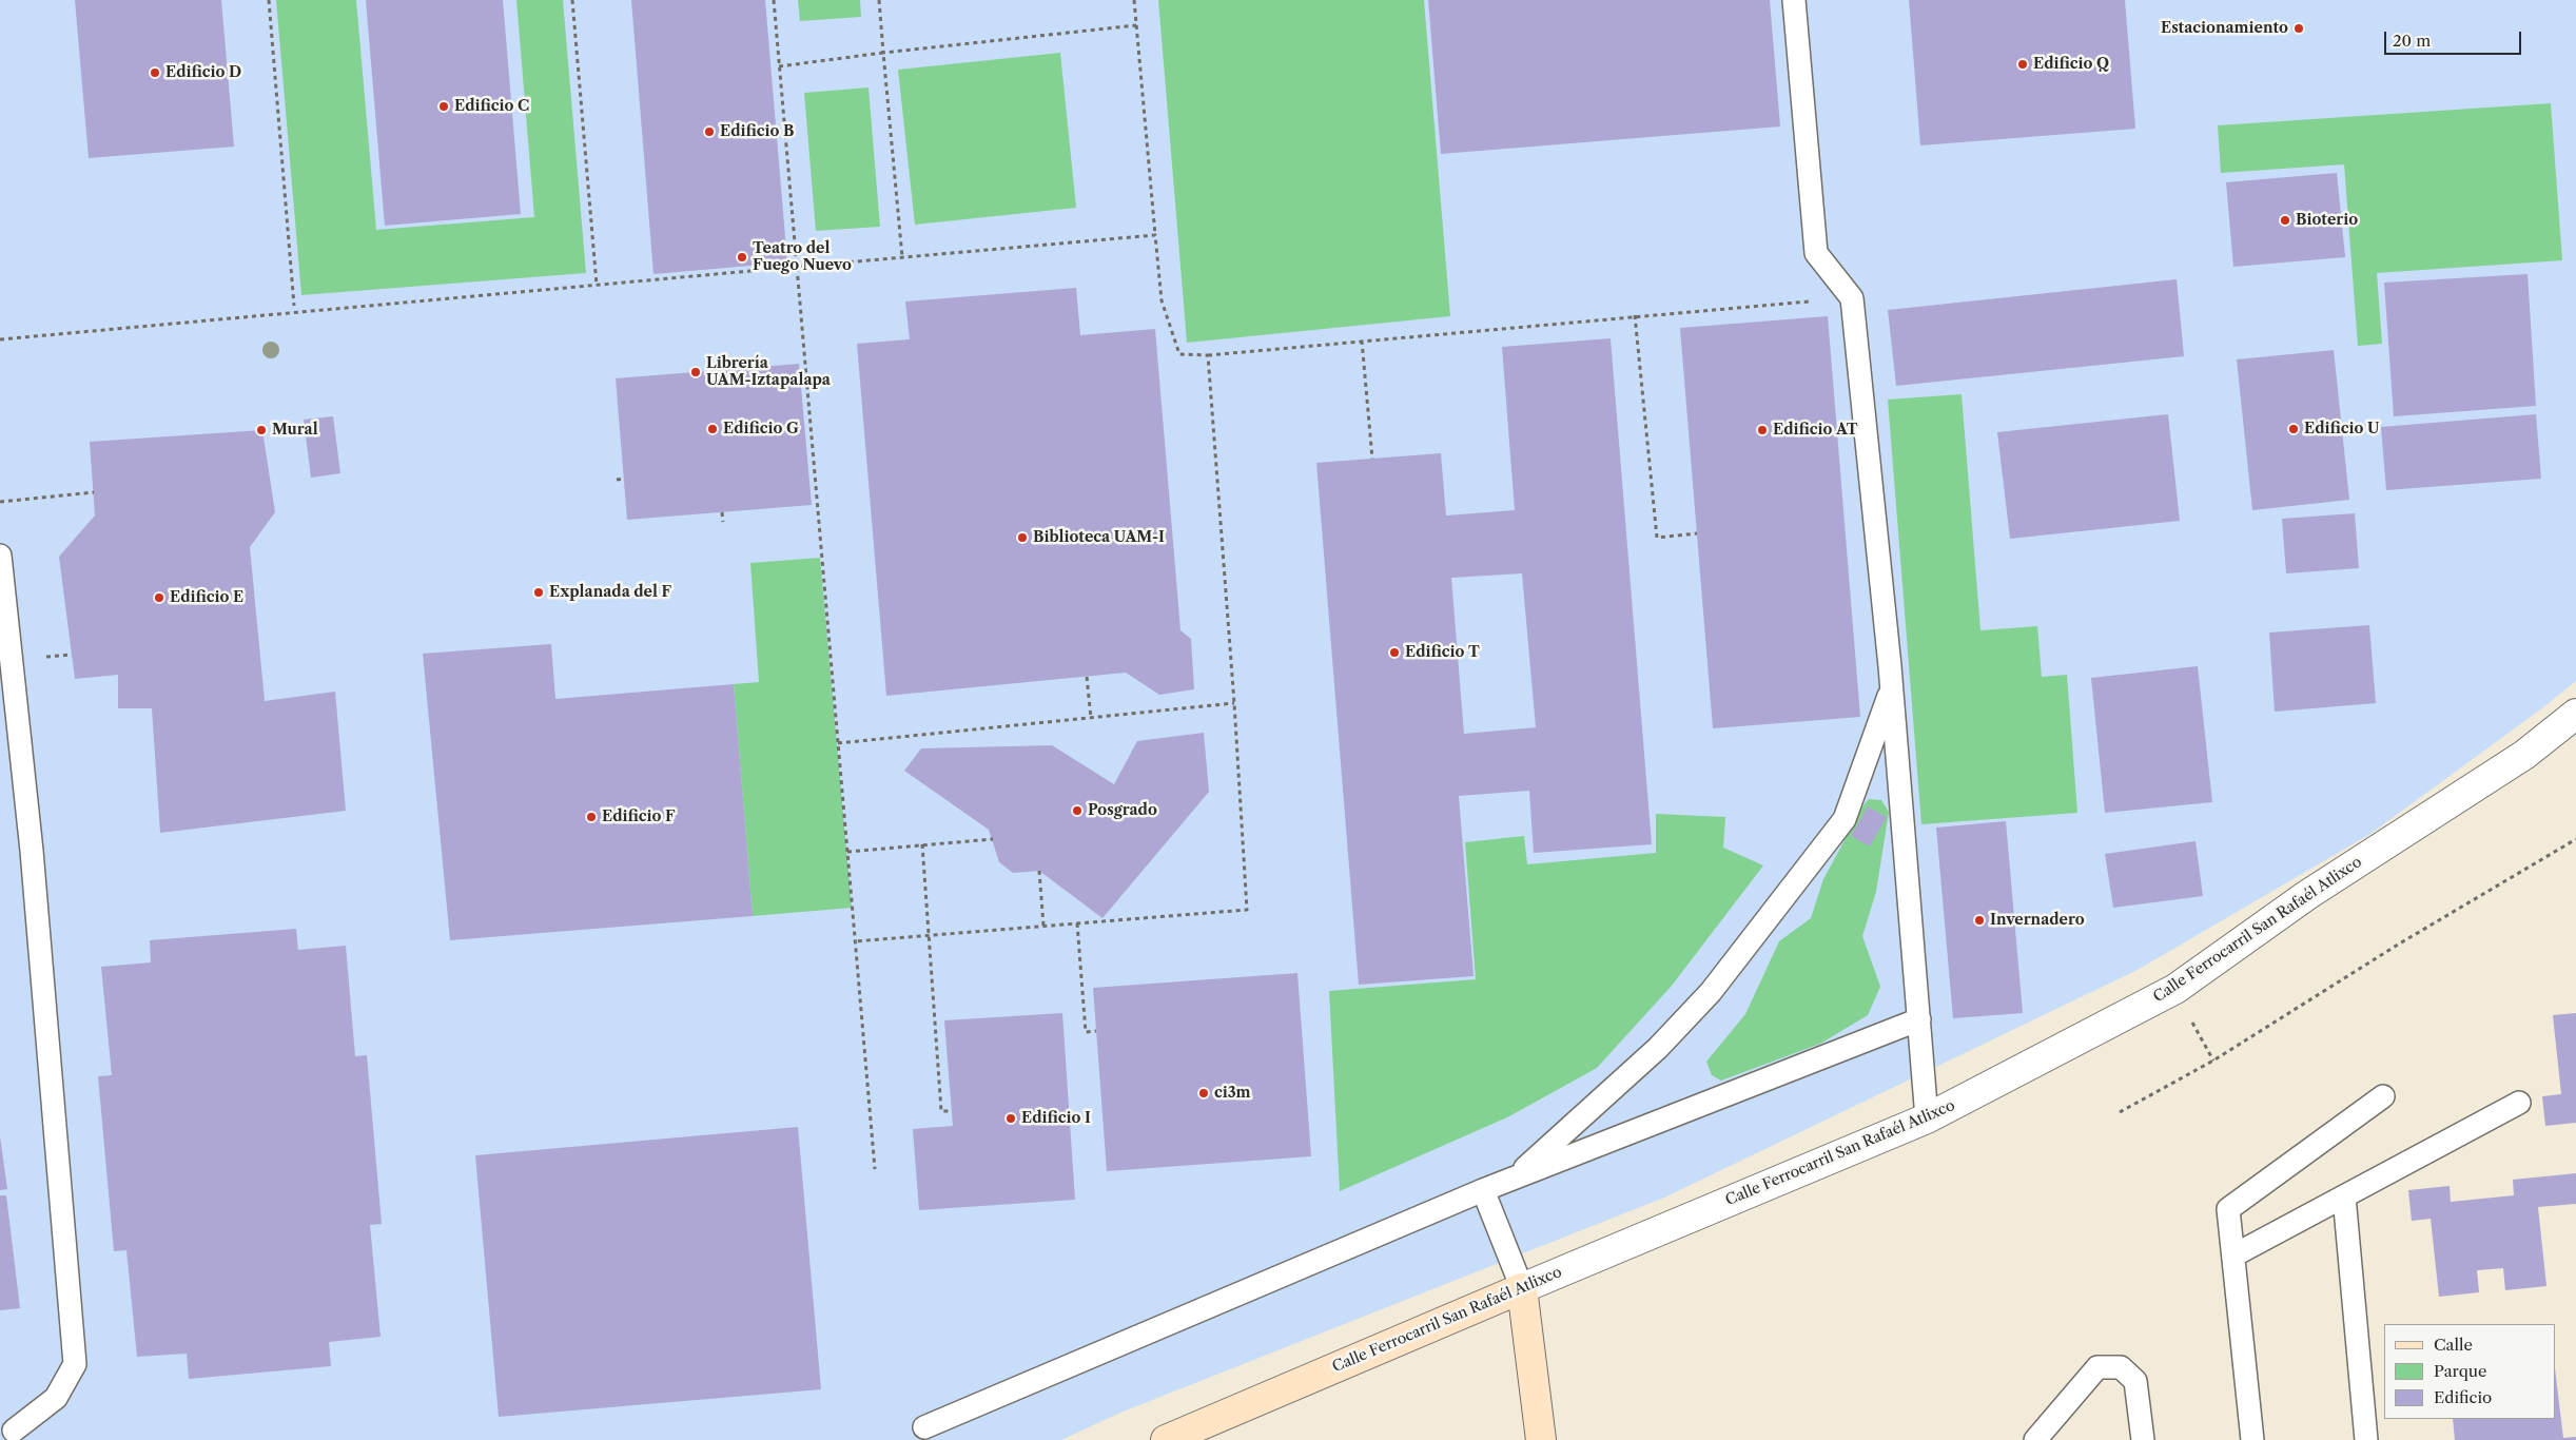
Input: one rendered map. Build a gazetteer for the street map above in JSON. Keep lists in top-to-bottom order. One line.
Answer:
{"streets":{"main road":["Calle Ferrocarril San Rafaél Atlixco"]},"places":["Estacionamiento","Edificio Q","Edificio D","Edificio C","Edificio B","Bioterio","Teatro del Fuego Nuevo","Librería UAM-Iztapalapa","Edificio G","Edificio U","Mural","Edificio AT","Biblioteca UAM-I","Explanada del F","Edificio E","Edificio T","Posgrado","Edificio F","Invernadero","ci3m","Edificio I"],"legend":["Calle","Parque","Edificio"],"scale_bar":"20 m"}
